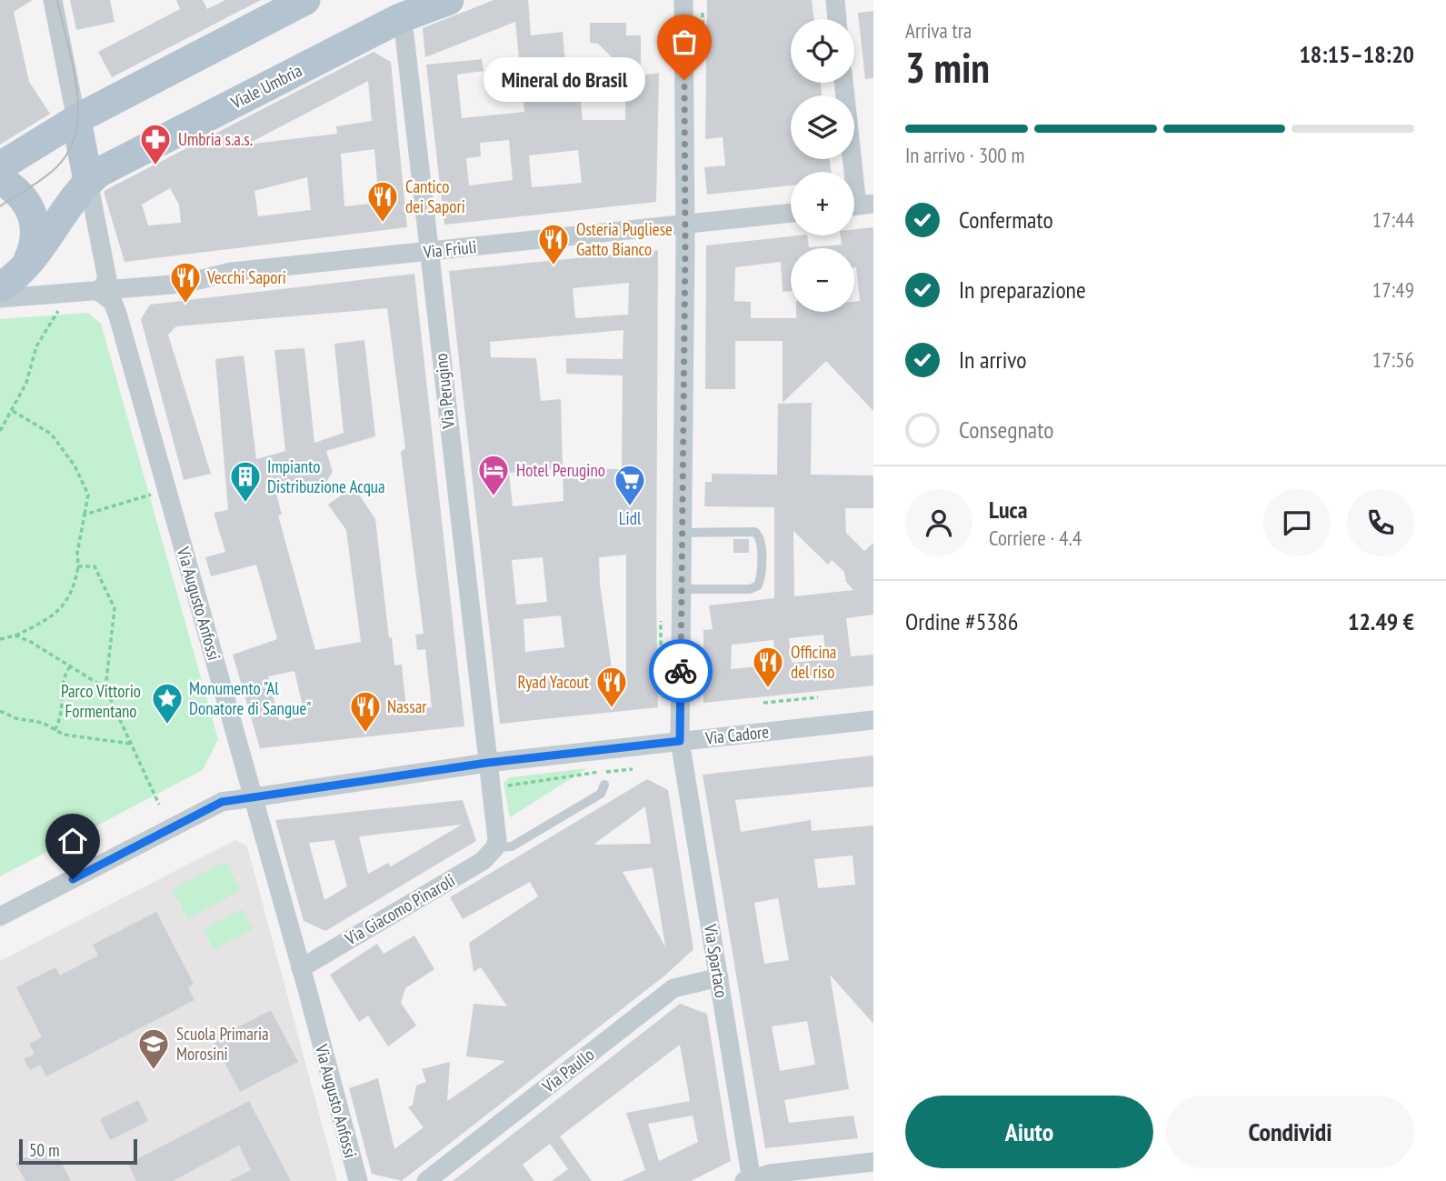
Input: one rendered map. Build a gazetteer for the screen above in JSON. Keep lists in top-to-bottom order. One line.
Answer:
{"streets":{"main road":["Viale Umbria"],"street":["Via Friuli","Via Perugino","Via Augusto Anfossi","Via Cadore","Via Giacomo Pinaroli","Via Spartaco","Via Paullo"]},"crossings":[["Viale Umbria","Via Perugino"],["Via Friuli","Via Perugino"],["Via Friuli","Via Augusto Anfossi"],["Via Friuli","Via Spartaco"],["Via Perugino","Via Cadore"],["Via Augusto Anfossi","Via Cadore"],["Via Augusto Anfossi","Via Giacomo Pinaroli"],["Via Cadore","Via Spartaco"],["Via Spartaco","Via Paullo"]],"parks":["Parco Vittorio Formentano"],"places":{"other":["Mineral do Brasil"],"pharmacy":["Umbria s.a.s."],"restaurant":["Cantico dei Sapori","Osteria Pugliese Gatto Bianco","Vecchi Sapori","Officina del riso","Ryad Yacout","Nassar"],"hotel":["Hotel Perugino"],"building":["Impianto Distribuzione Acqua"],"supermarket":["Lidl"],"place":["Monumento \"Al Donatore di Sangue\""],"school or university":["Scuola Primaria Morosini"]},"scale_bar":"50 m","page":{"heading":["3 min","Arriva tra","18:15–18:20"],"panel":["Luca","Corriere · 4.4","Ordine #5386","12.49 €"],"map_buttons":["+","−"],"bubble":"Mineral do Brasil","bar":"In arrivo · 300 m","list":[["Confermato","17:44"],["In preparazione","17:49"],["In arrivo","17:56"],"Consegnato"],"buttons":["Aiuto","Condividi"],"scale":"50 m"}}
